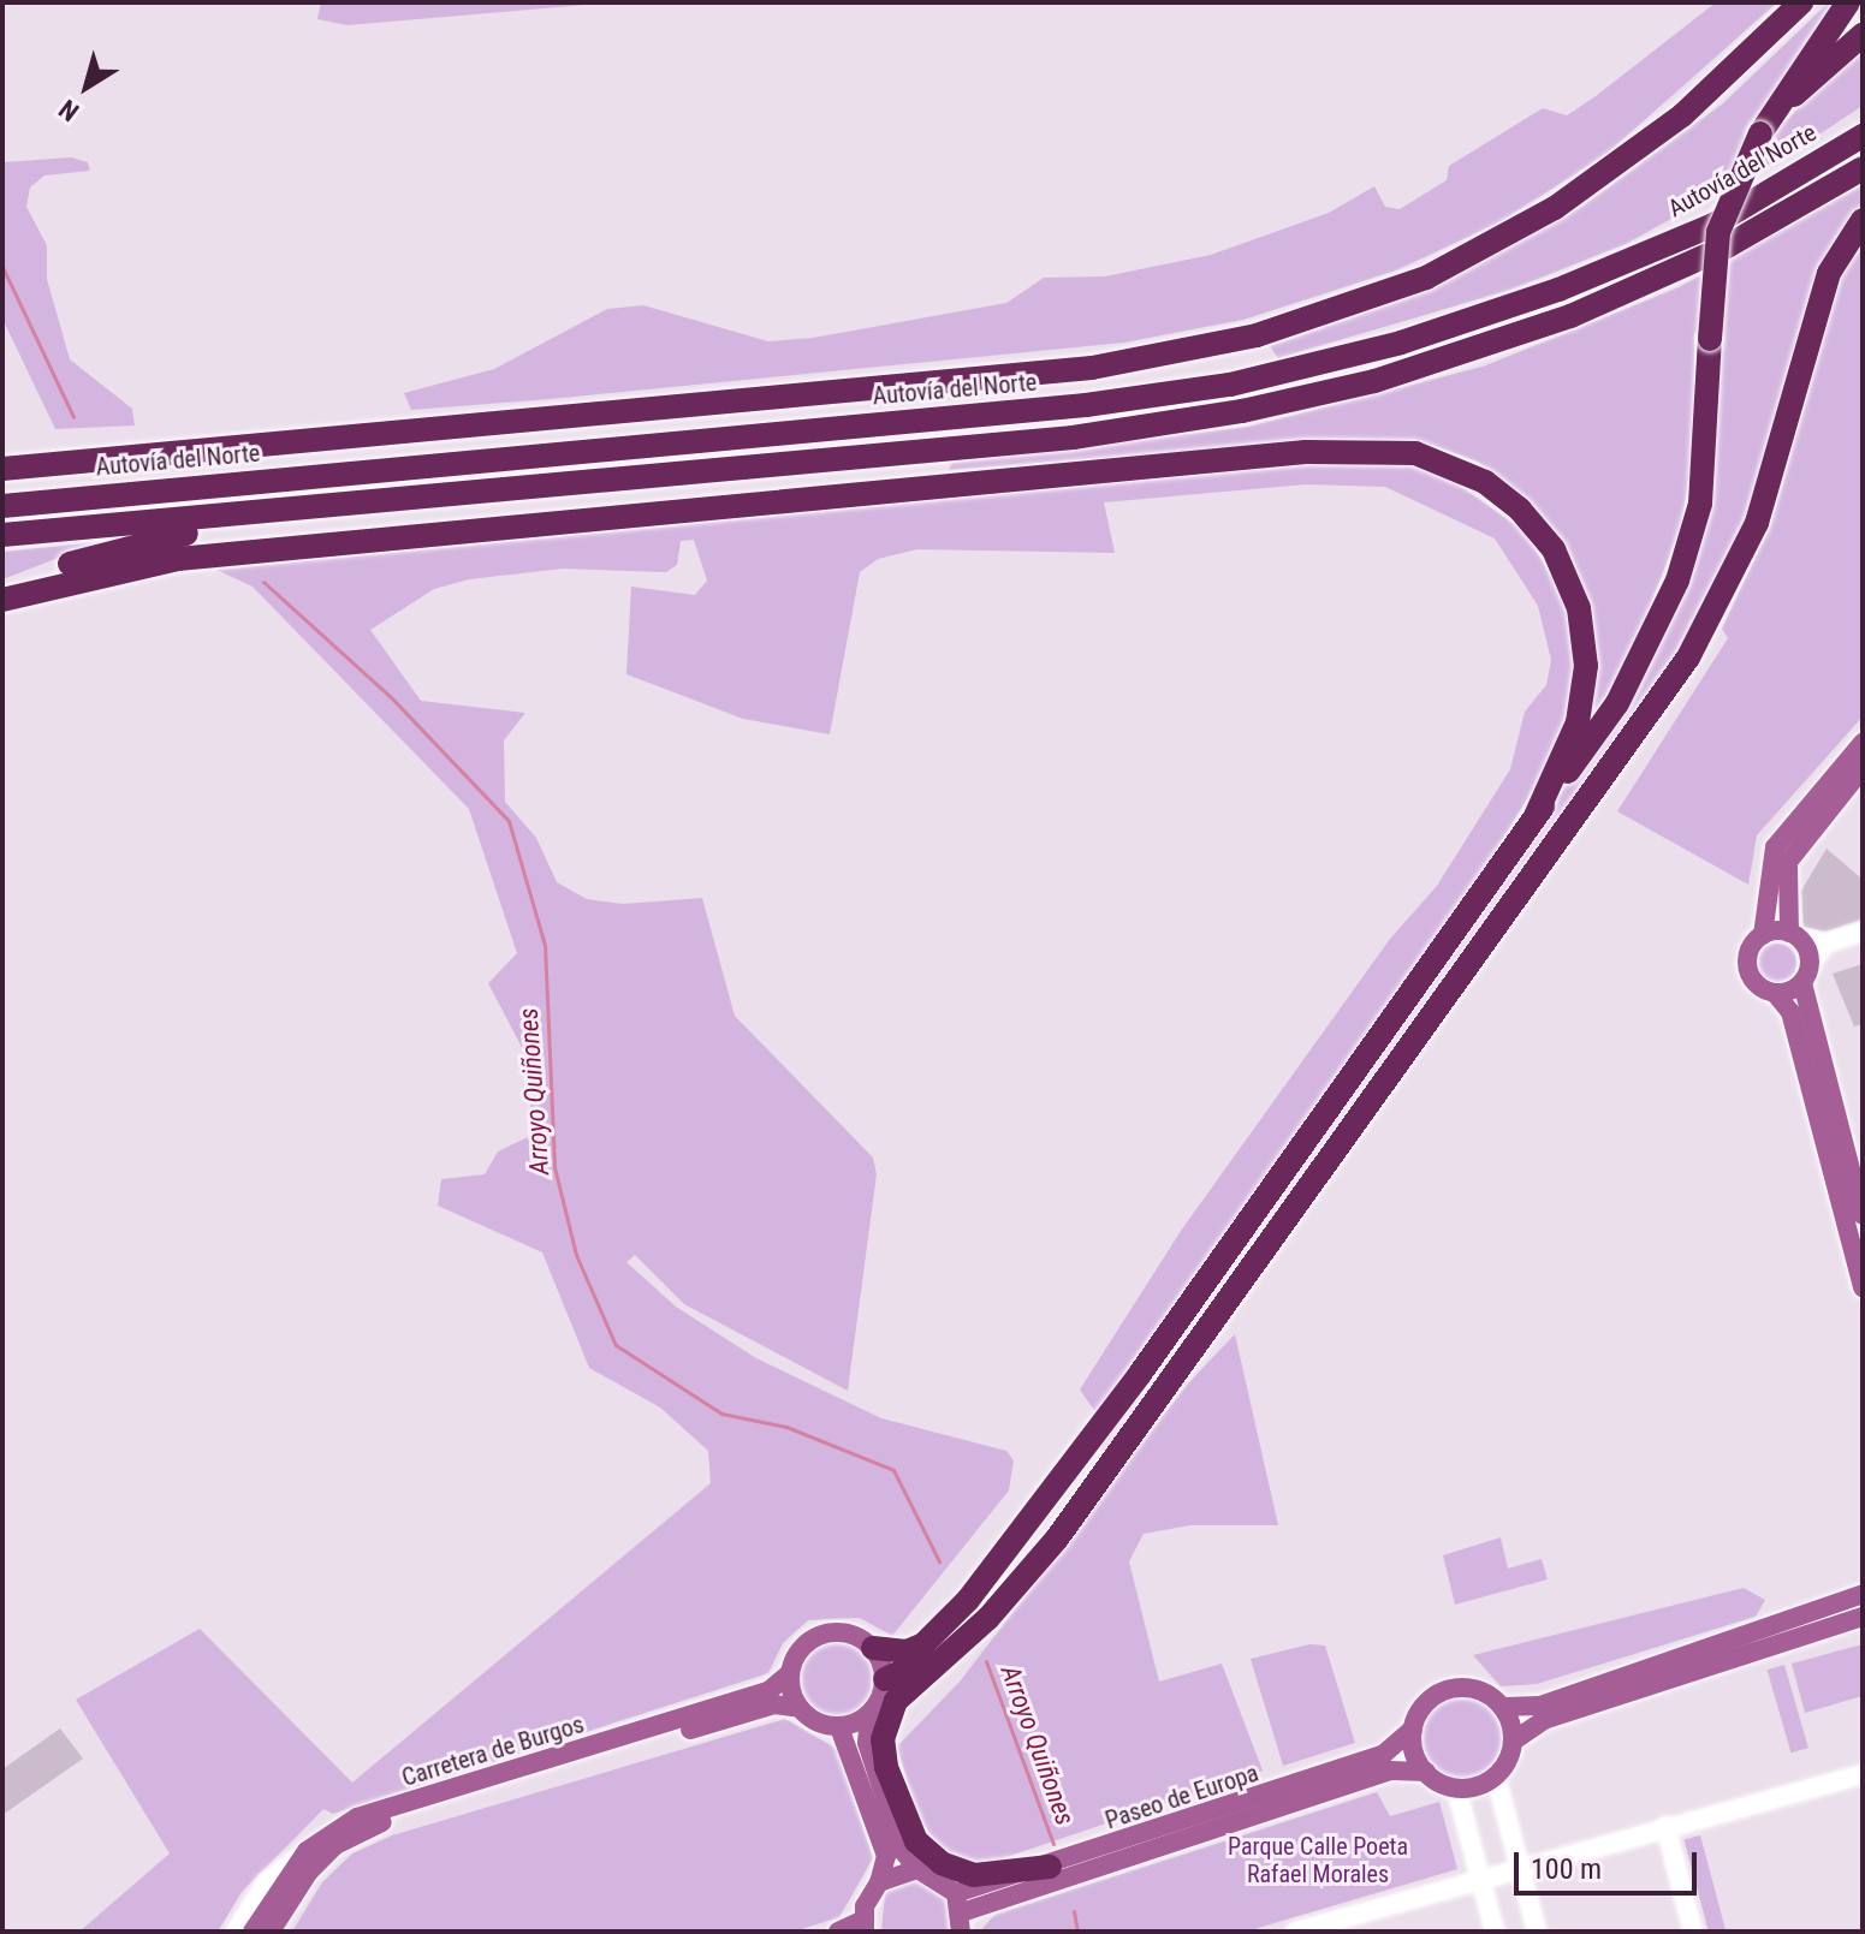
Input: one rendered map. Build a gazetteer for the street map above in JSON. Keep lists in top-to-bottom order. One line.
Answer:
{"streets":{"highway":["Autovía del Norte"],"main road":["Carretera de Burgos","Paseo de Europa"]},"water":["Arroyo Quiñones"],"parks":["Parque Calle Poeta Rafael Morales"],"scale_bar":"100 m","north":"bottom left"}
